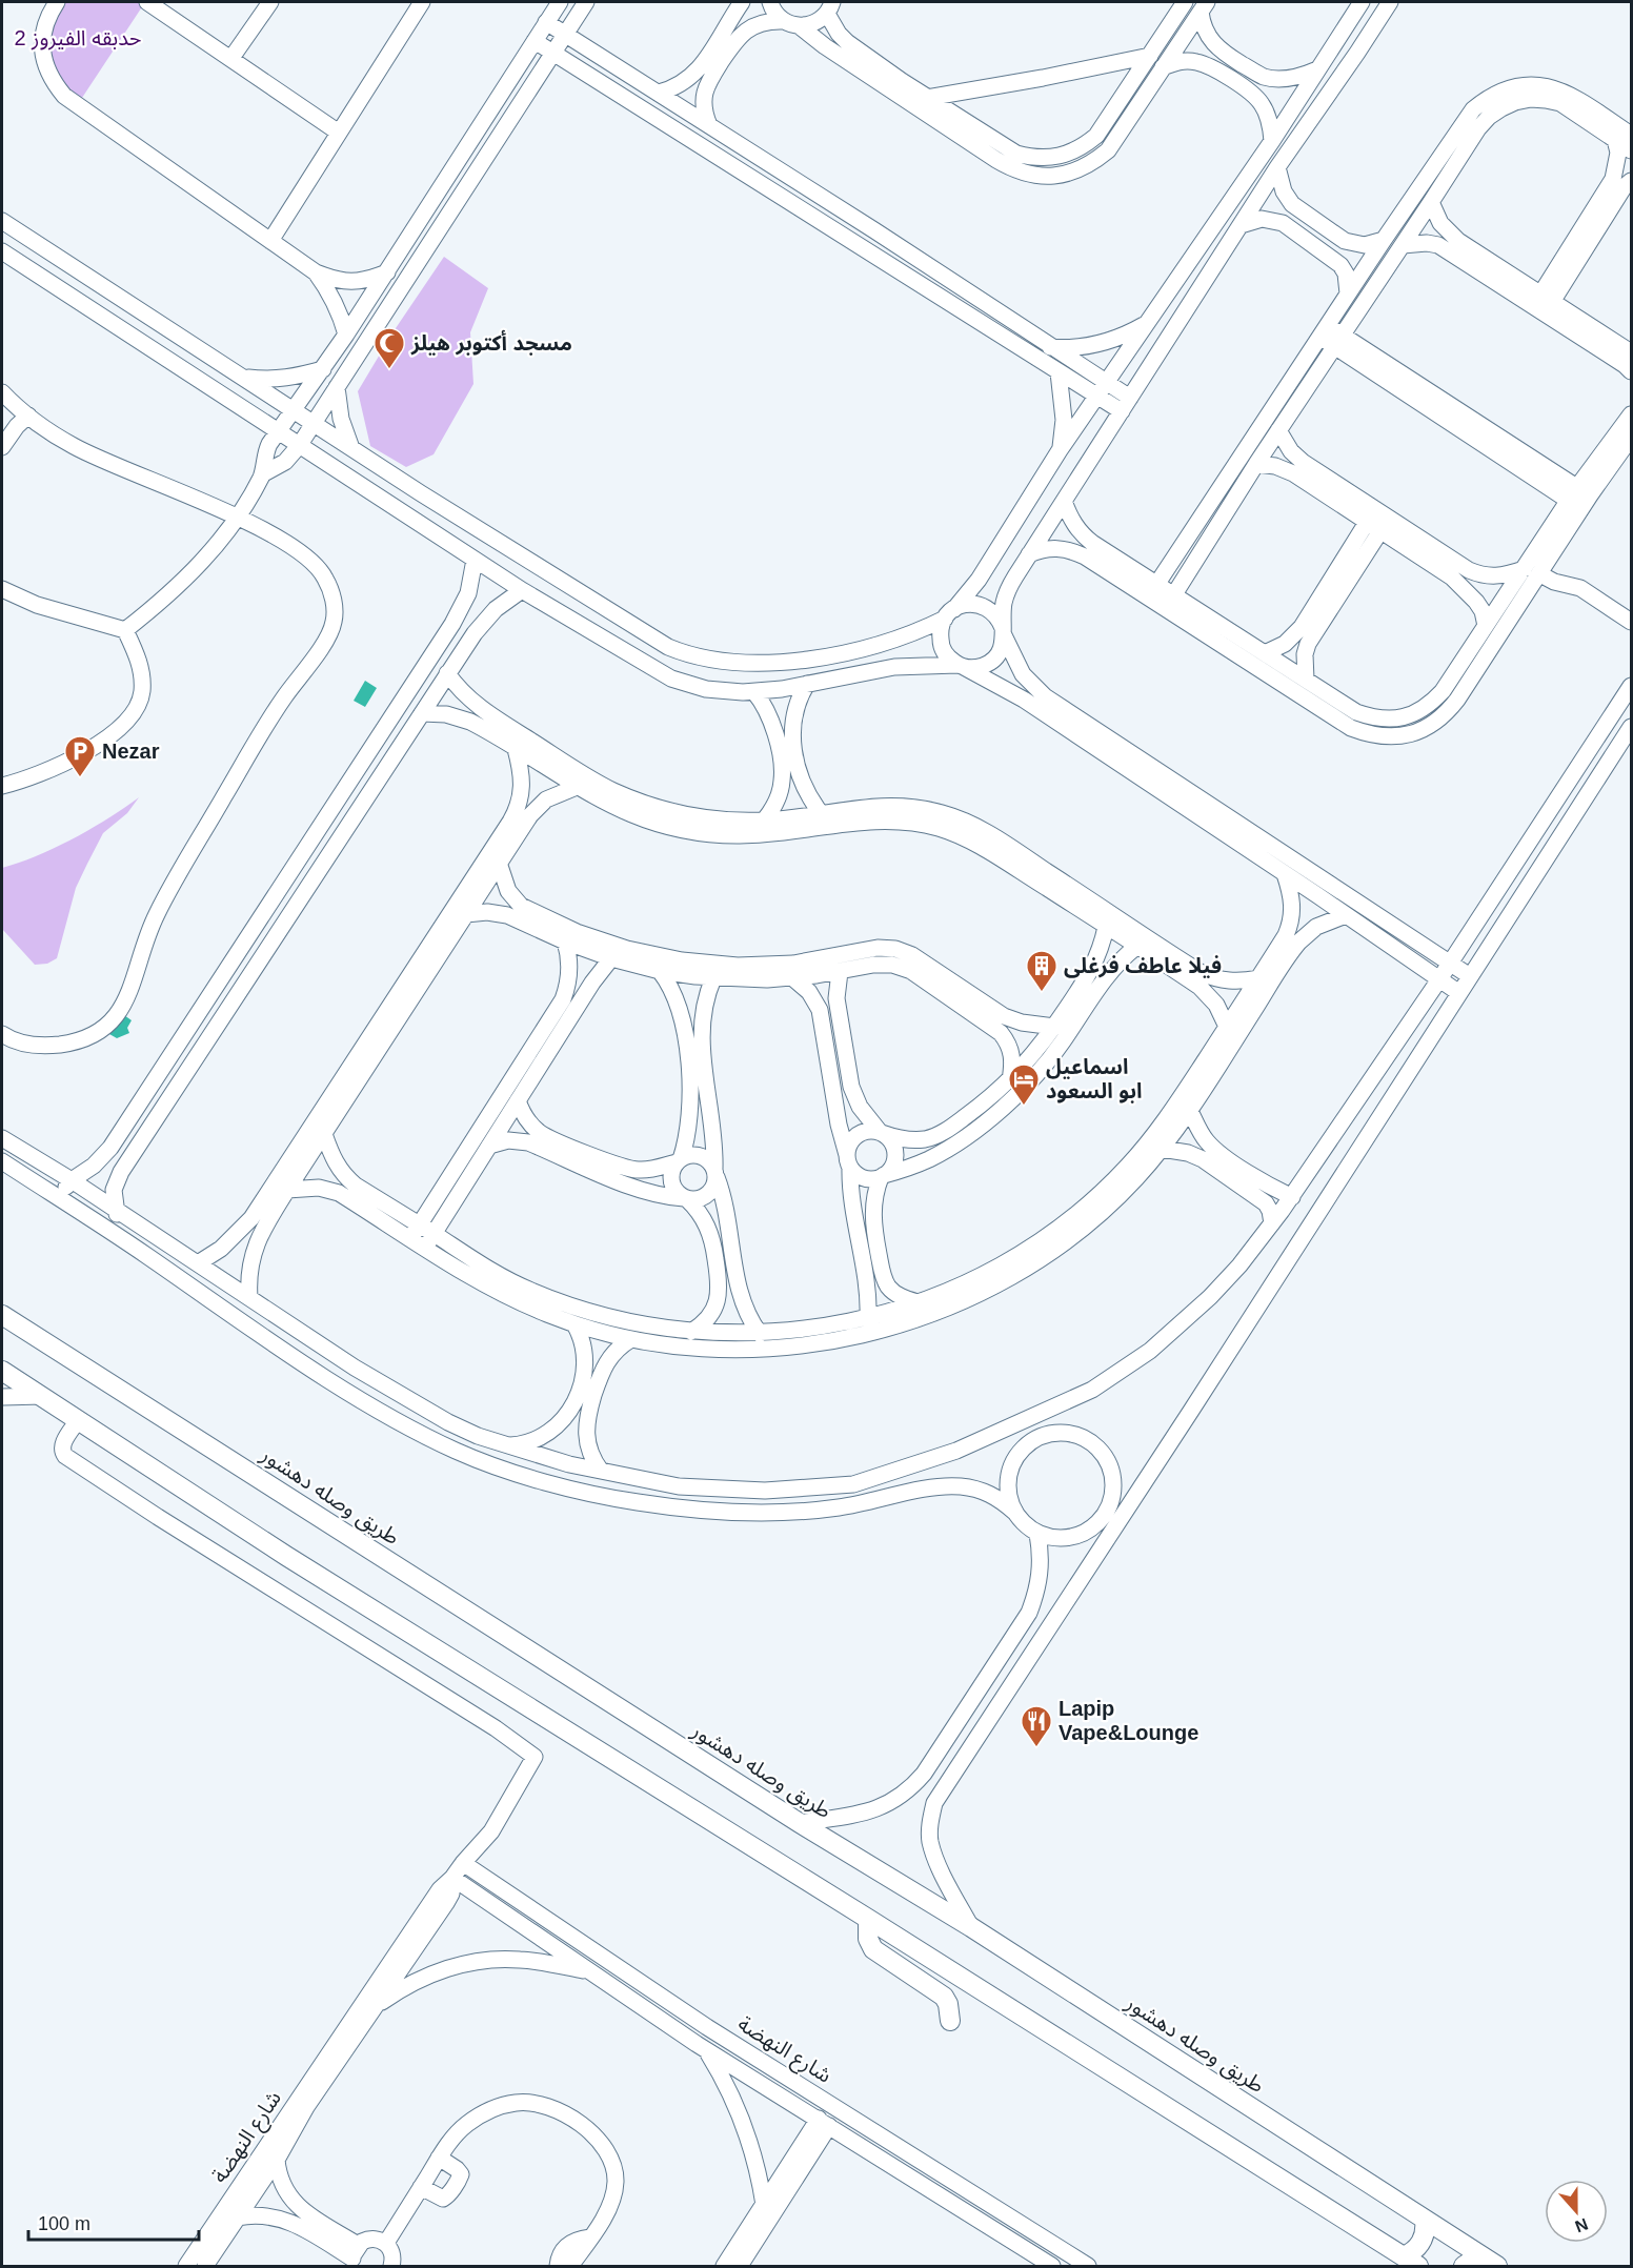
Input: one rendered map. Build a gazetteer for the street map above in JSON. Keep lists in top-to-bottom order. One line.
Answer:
{"streets":{"main road":["طريق وصله دهشور"],"street":["شارع النهضة"]},"parks":["حدبقه الفيروز 2"],"places":{"mosque":["مسجد أكتوبر هيلز"],"parking":["Nezar"],"building":["فيلا عاطف فرغلى"],"hotel":["اسماعيل ابو السعود"],"restaurant":["Lapip Vape&Lounge"]},"scale_bar":"100 m","north":"bottom"}
